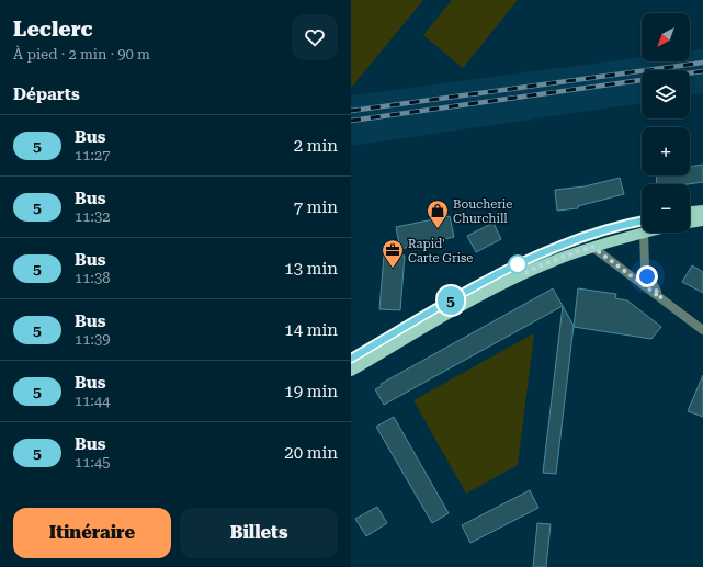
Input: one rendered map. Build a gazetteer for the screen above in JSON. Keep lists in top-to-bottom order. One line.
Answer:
{"places":{"shop":["Boucherie Churchill"],"office":["Rapid' Carte Grise"]},"lines":["bus line 5"],"north":"bottom left","page":{"heading":[["Leclerc","À pied · 2 min · 90 m"],"Départs"],"on_map":"5","map_buttons":["+","−"],"list":[{"mark":"5","name":"Bus","note":"11:27","value":"2 min"},{"mark":"5","name":"Bus","note":"11:32","value":"7 min"},{"mark":"5","name":"Bus","note":"11:38","value":"13 min"},{"mark":"5","name":"Bus","note":"11:39","value":"14 min"},{"mark":"5","name":"Bus","note":"11:44","value":"19 min"},{"mark":"5","name":"Bus","note":"11:45","value":"20 min"}],"buttons":["Itinéraire","Billets"]}}
